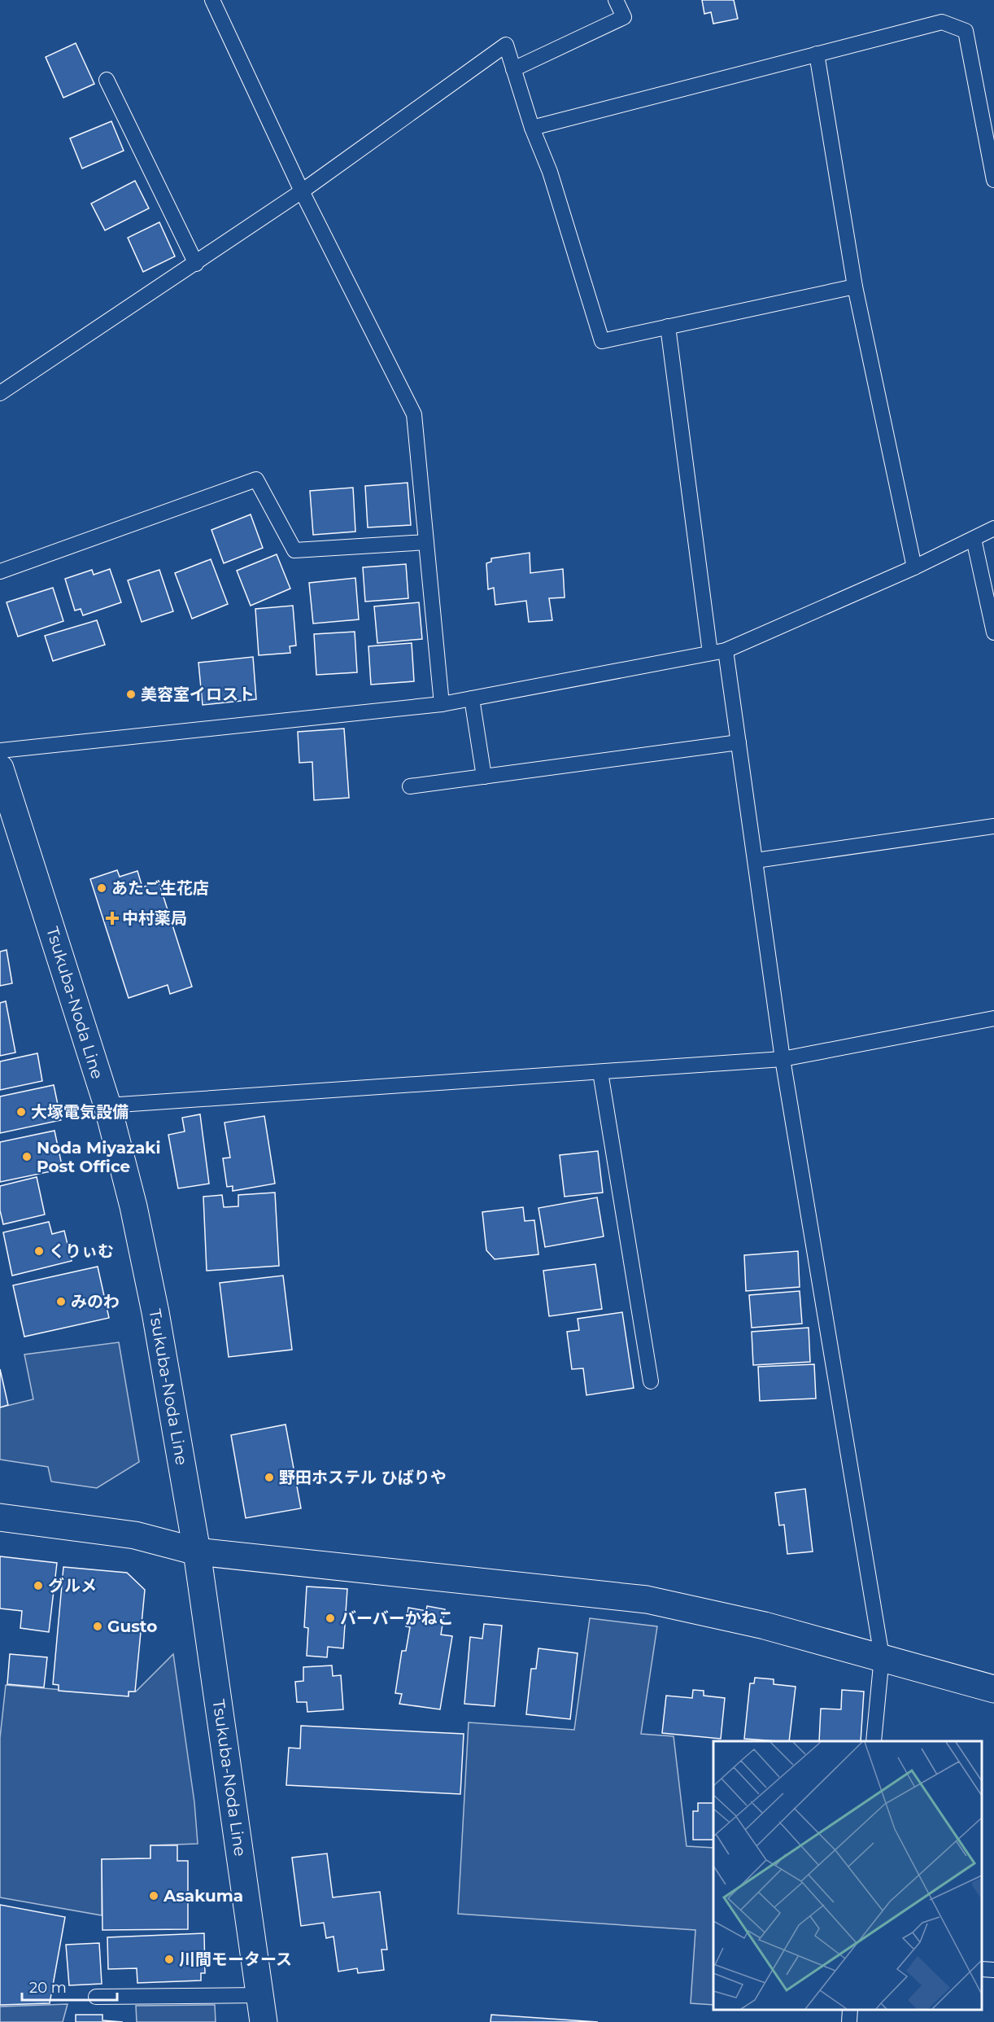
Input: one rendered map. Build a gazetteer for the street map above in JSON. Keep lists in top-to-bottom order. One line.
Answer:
{"streets":{"main road":["Tsukuba-Noda Line"]},"places":{"other":["美容室イロスト","あたご生花店","大塚電気設備","Noda Miyazaki Post Office","くりぃむ","みのわ","野田ホステル ひばりや","グルメ","バーバーかねこ","Gusto","Asakuma","川間モータース"],"health":["中村薬局"]},"scale_bar":"20 m"}
